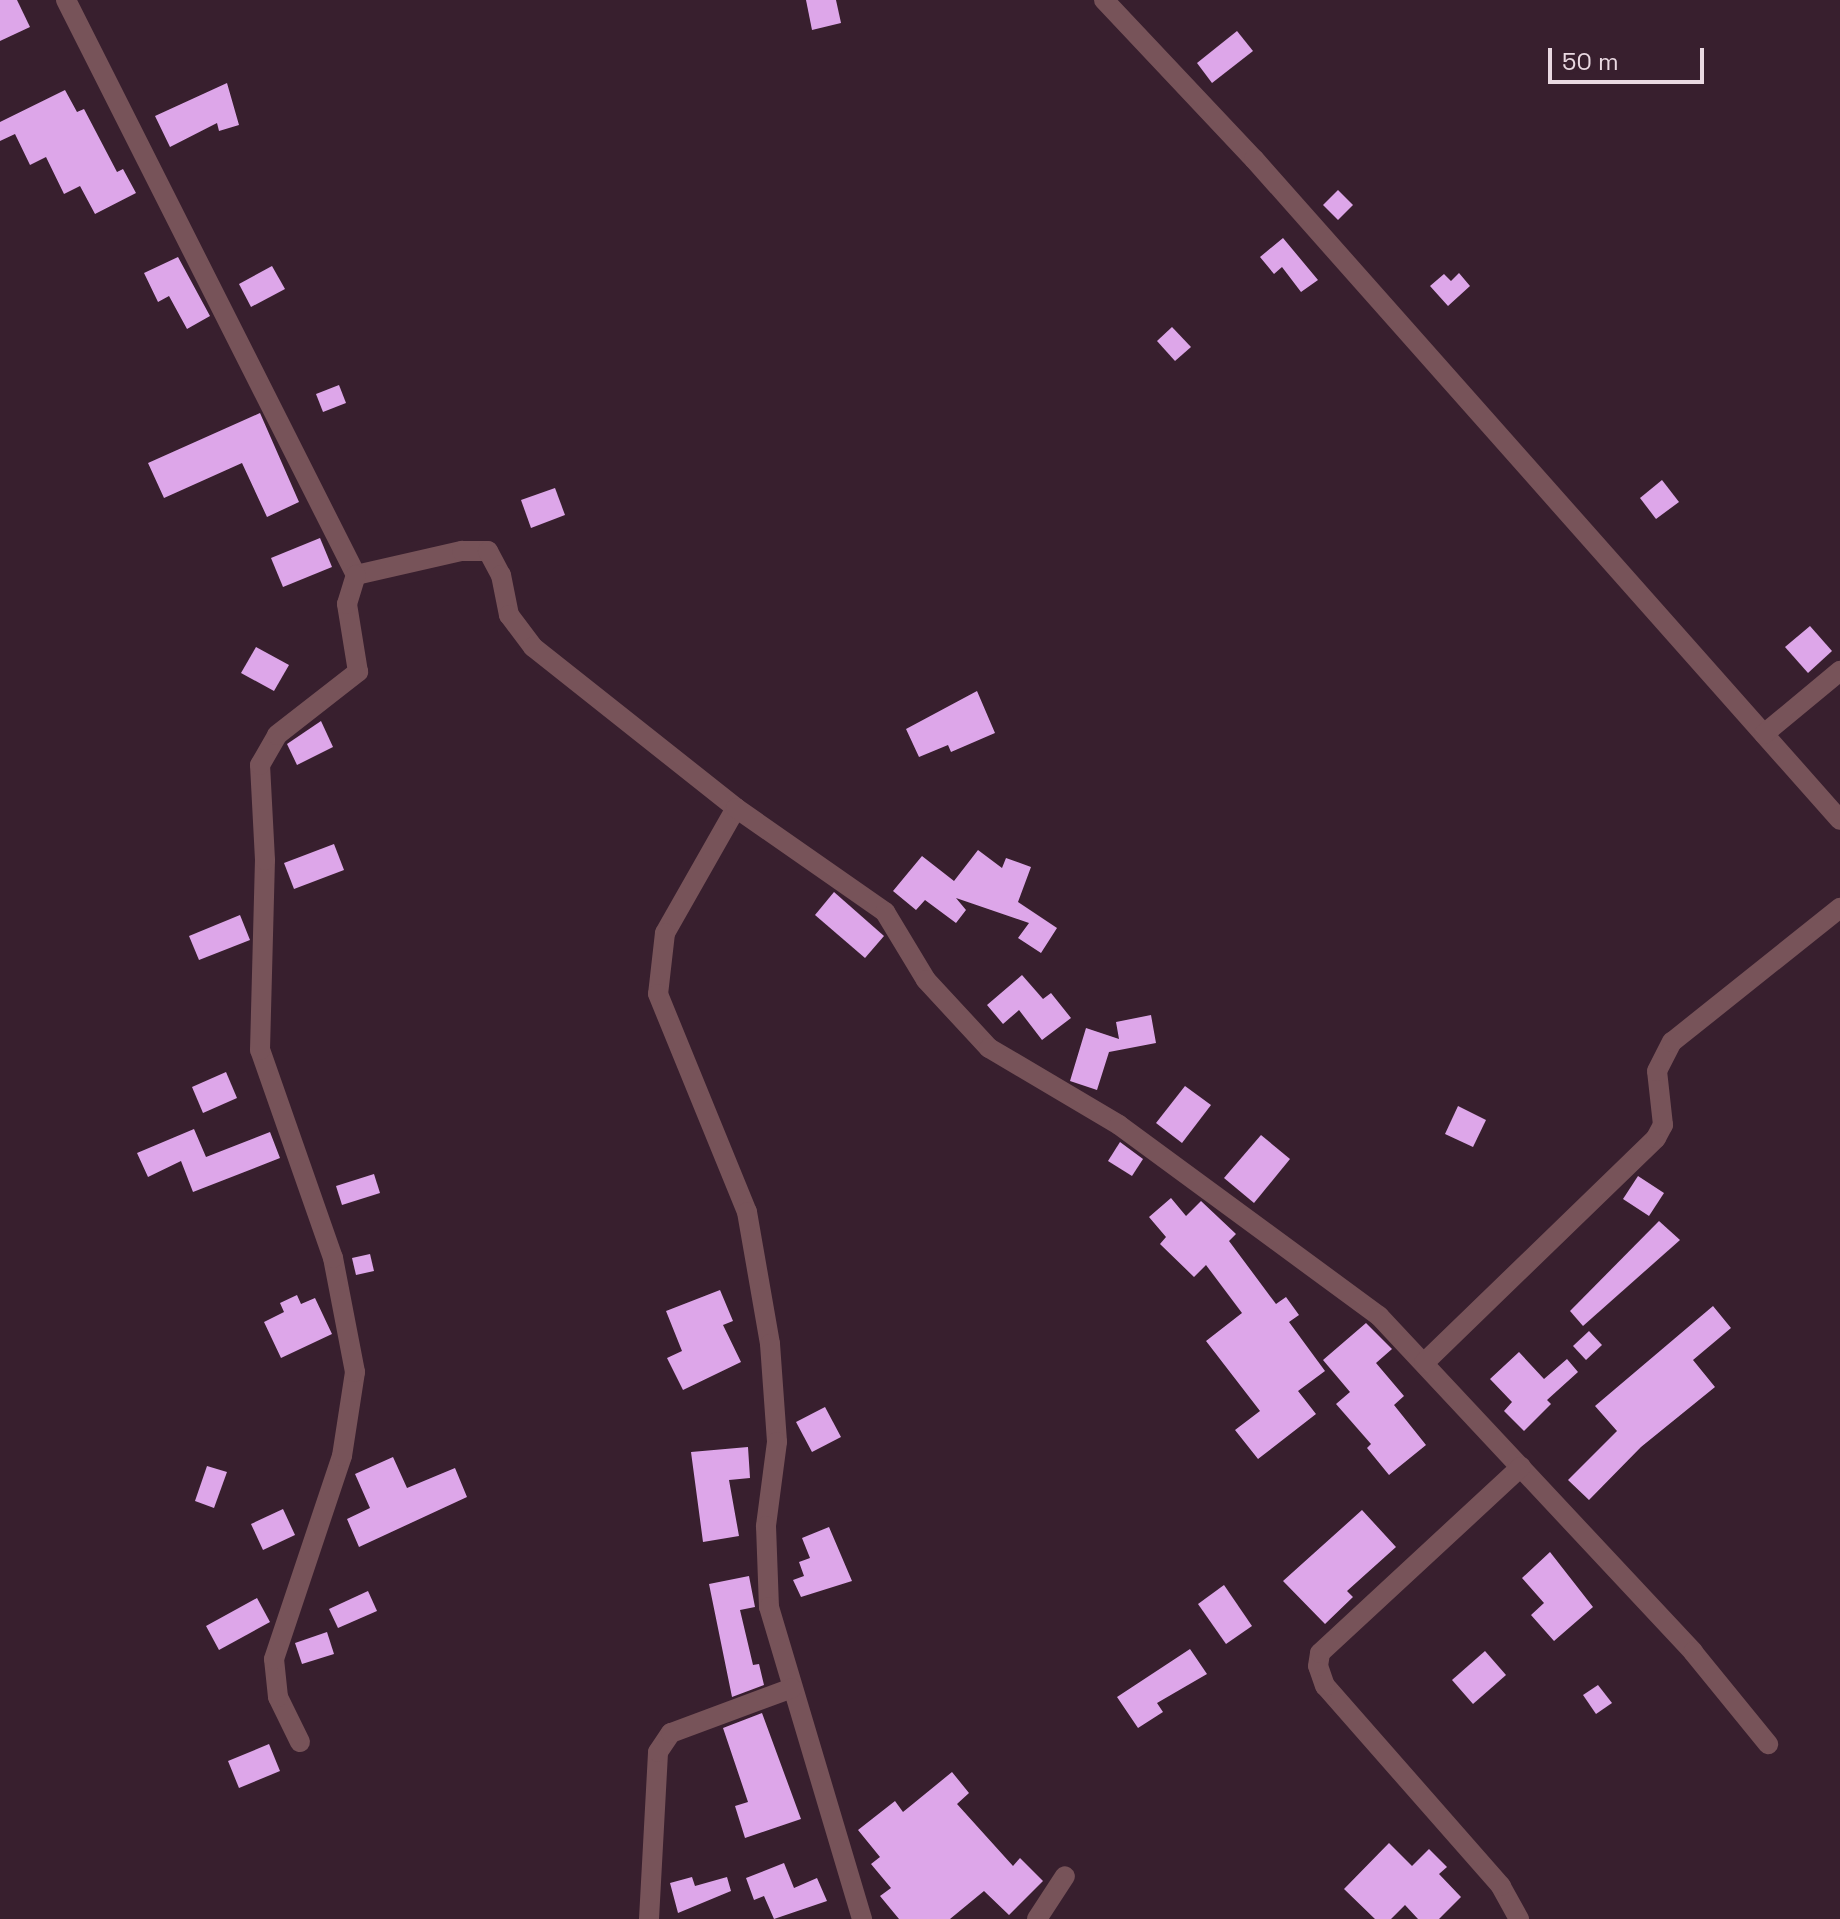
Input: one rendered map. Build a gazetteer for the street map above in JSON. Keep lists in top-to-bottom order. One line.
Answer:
{"scale_bar":"50 m"}
